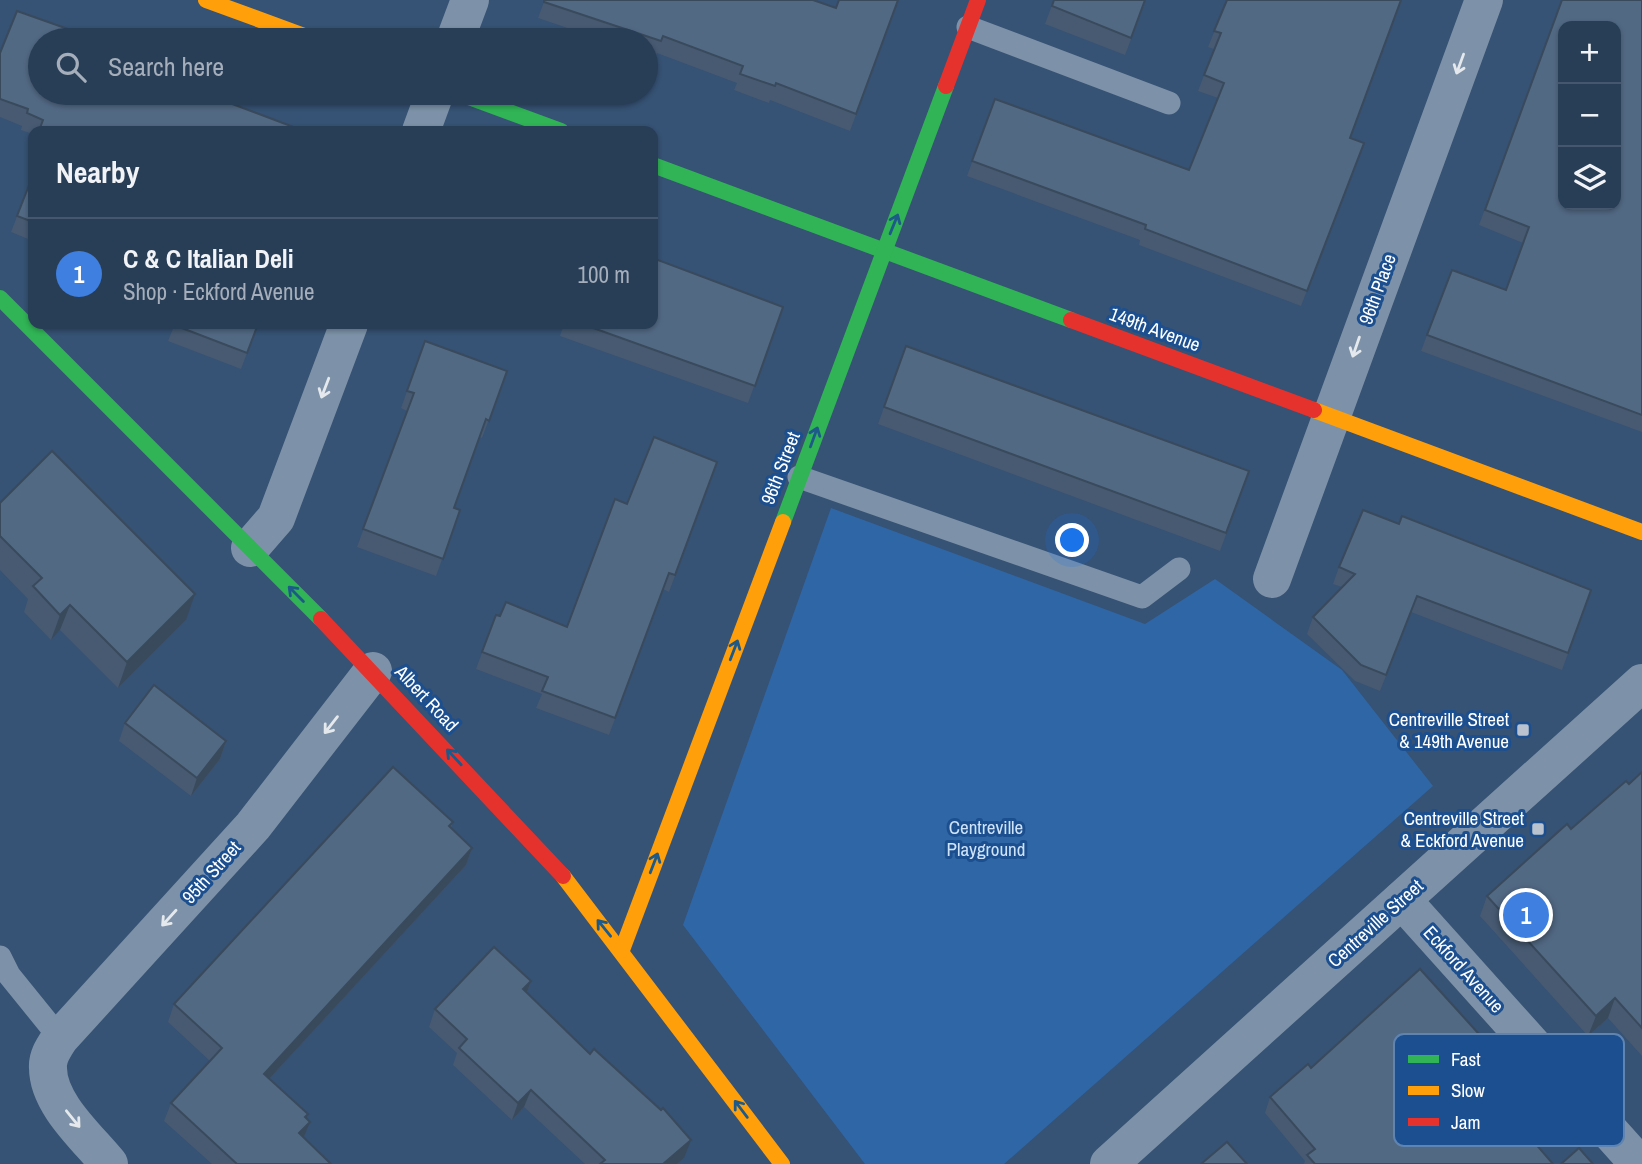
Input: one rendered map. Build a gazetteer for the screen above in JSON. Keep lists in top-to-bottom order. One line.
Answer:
{"streets":{"street":["96th Place","149th Avenue","96th Street","Albert Road","95th Street","Centreville Street","Eckford Avenue"]},"crossings":[["96th Place","149th Avenue"],["149th Avenue","96th Street"],["96th Street","Albert Road"],["Albert Road","95th Street"],["Centreville Street","Eckford Avenue"]],"one_way":["96th Place","96th Street","Albert Road","95th Street"],"parks":["Centreville Playground"],"places":{"transit":["Centreville Street & 149th Avenue","Centreville Street & Eckford Avenue"]},"legend":["Fast","Slow","Jam"],"page":{"map_buttons":["+","−"],"search":"Search here","heading":"Nearby","list":[{"mark":"1","name":"C & C Italian Deli","note":"Shop · Eckford Avenue","value":"100 m"}],"pins":"1"}}
